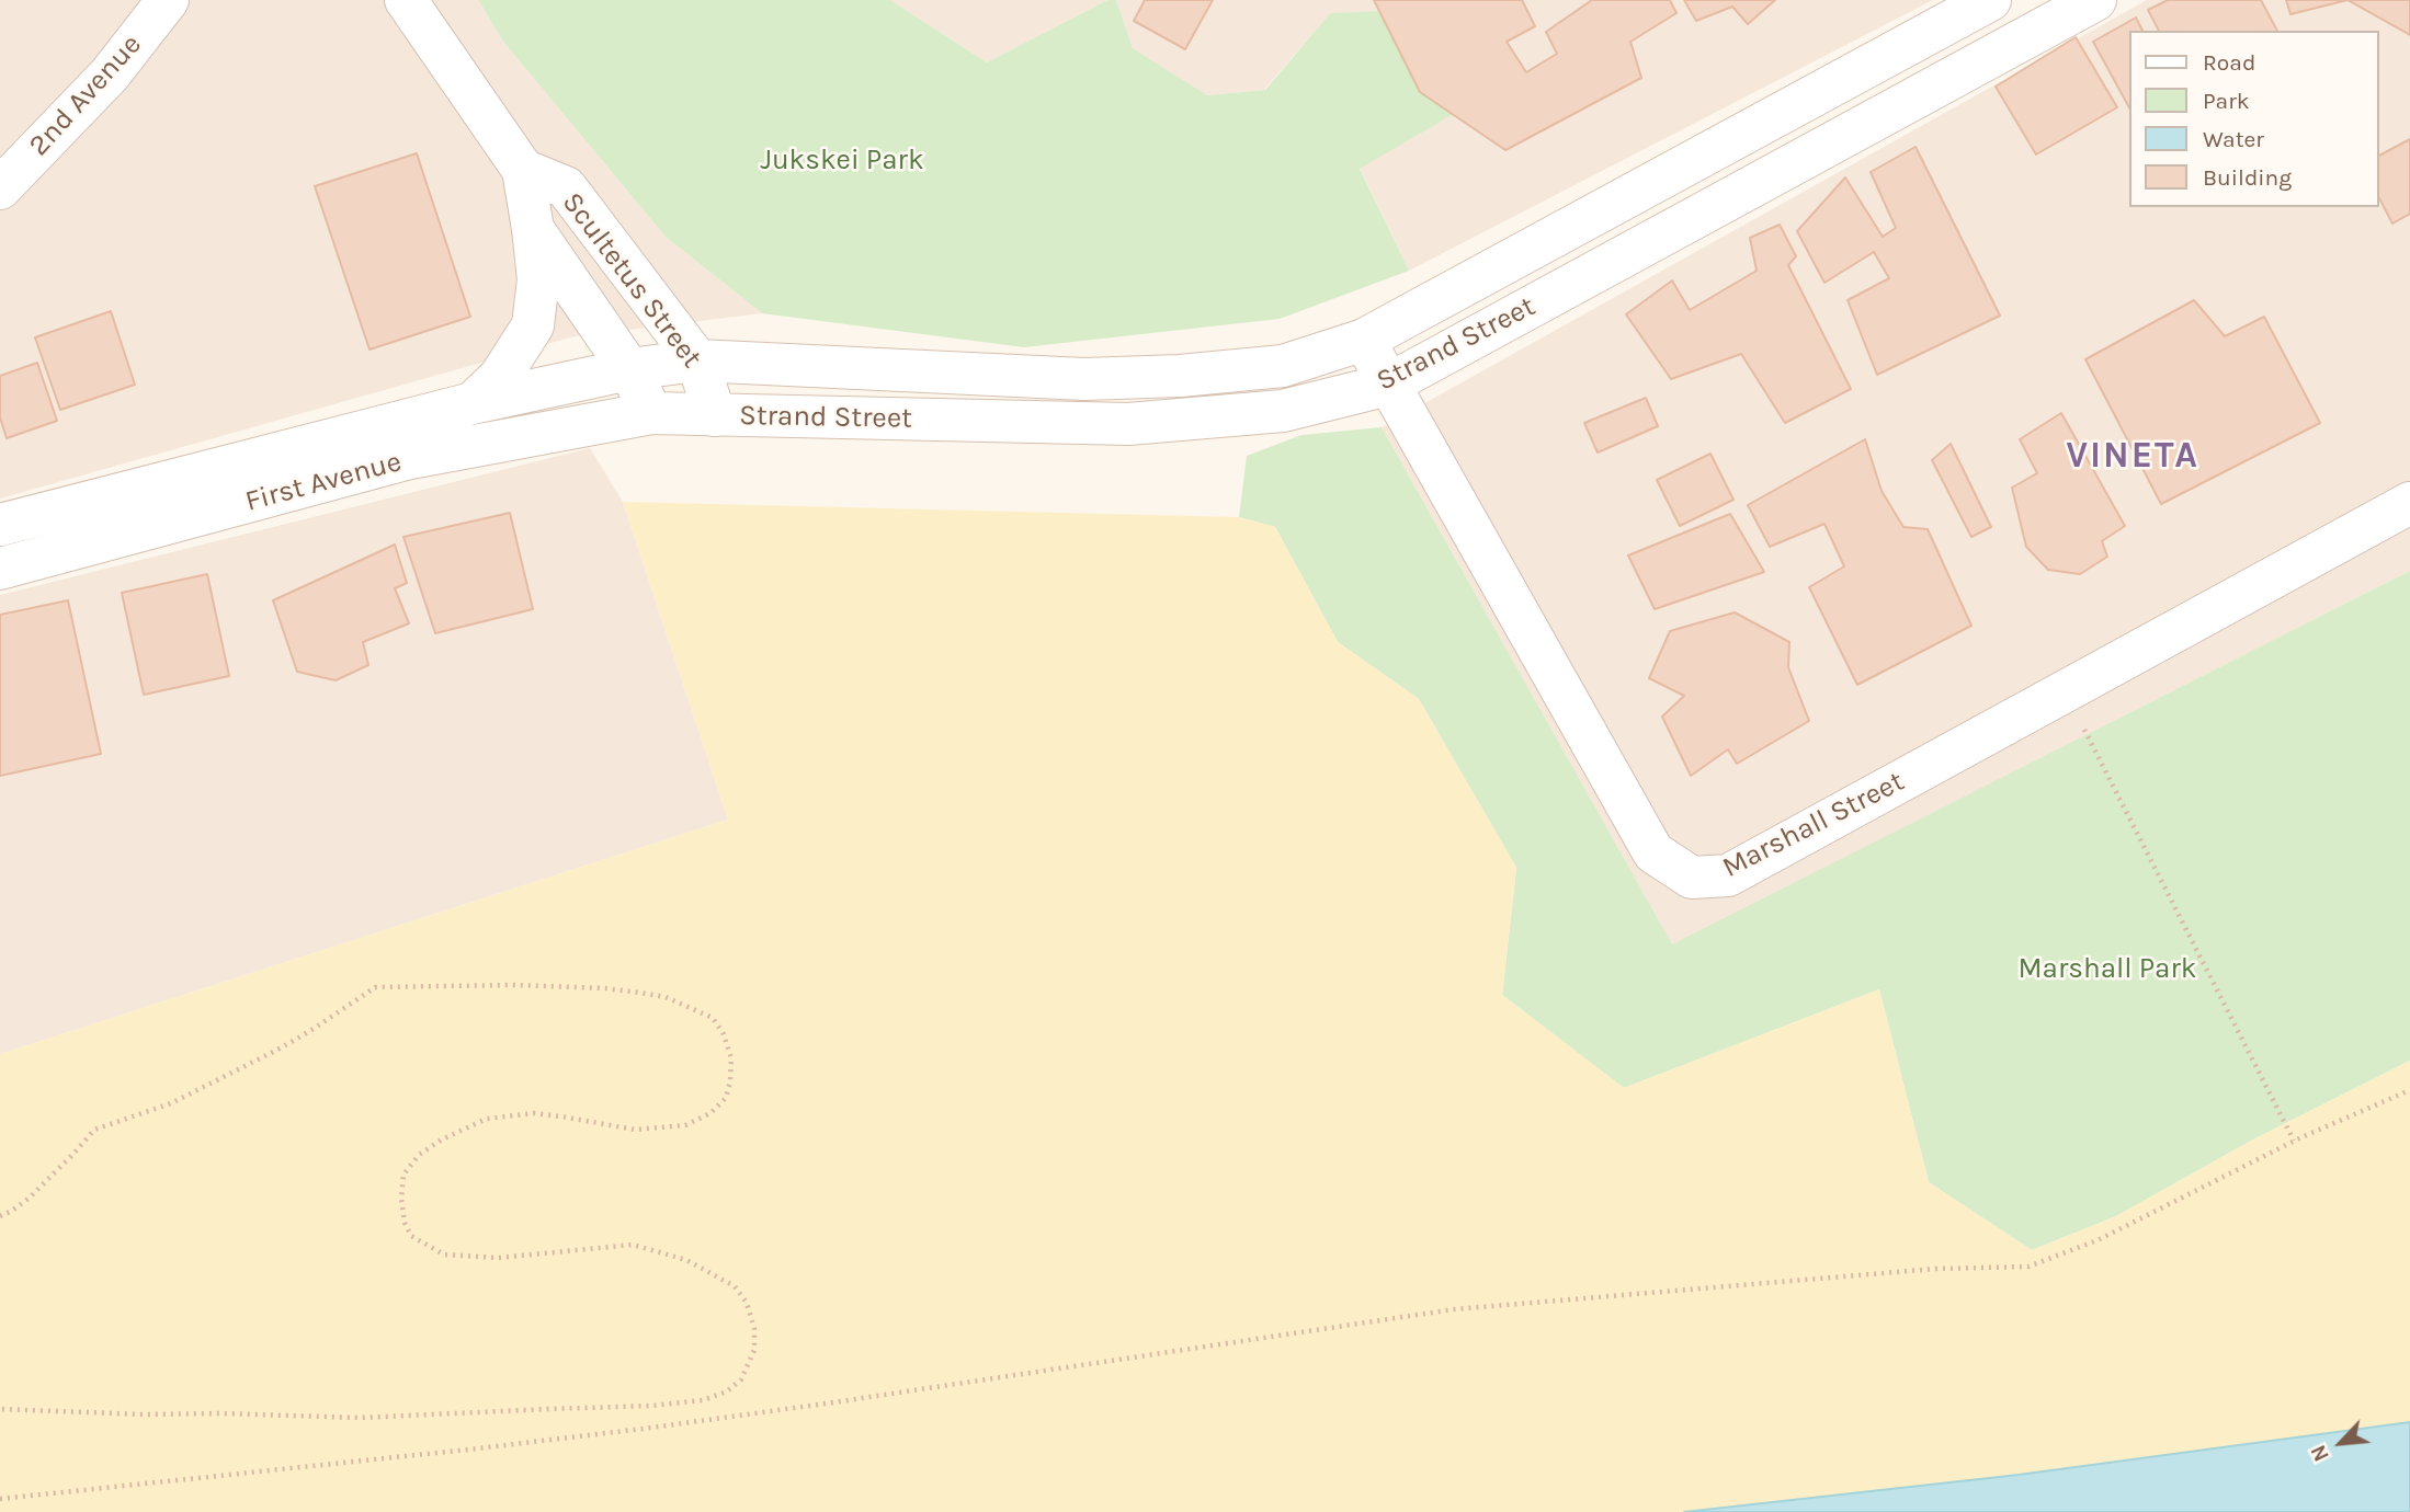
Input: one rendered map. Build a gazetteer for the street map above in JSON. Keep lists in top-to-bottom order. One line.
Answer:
{"streets":{"street":["2nd Avenue","Scultetus Street","Strand Street","First Avenue","Marshall Street"]},"crossings":[["Scultetus Street","Strand Street"],["Scultetus Street","First Avenue"],["Strand Street","First Avenue"],["Strand Street","Marshall Street"]],"districts":["VINETA"],"parks":["Jukskei Park","Marshall Park"],"legend":["Road","Park","Water","Building"],"north":"bottom left"}
